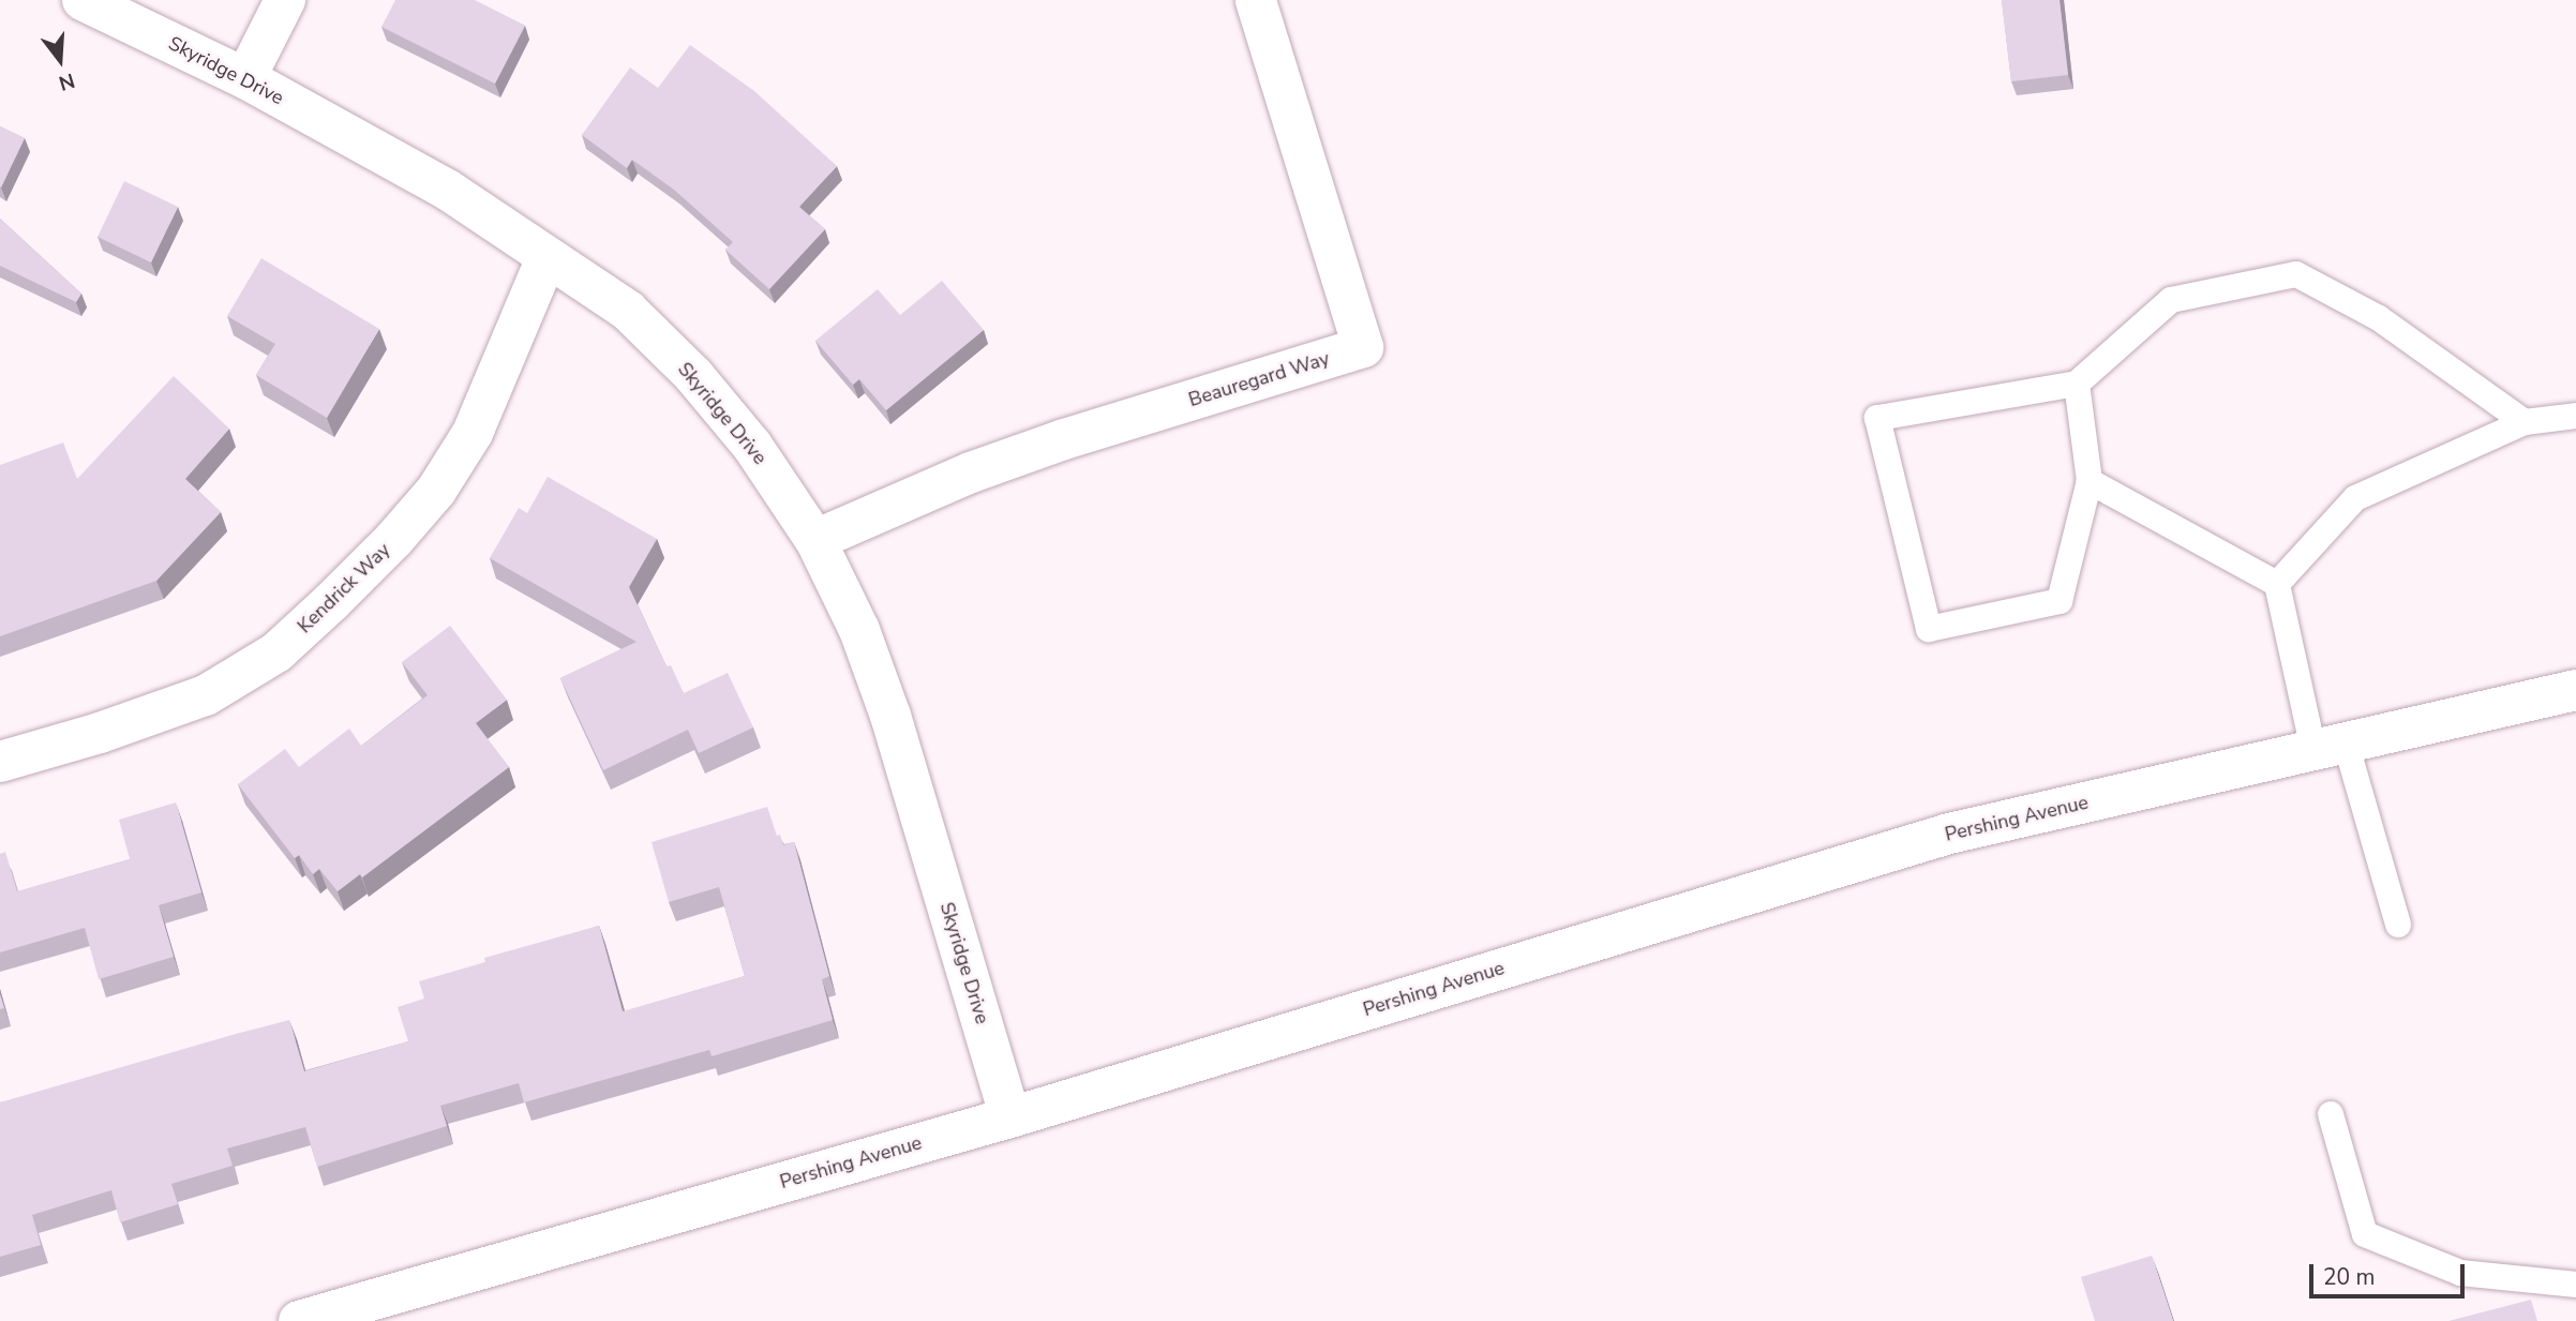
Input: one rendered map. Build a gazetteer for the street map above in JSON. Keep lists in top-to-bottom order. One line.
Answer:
{"streets":{"street":["Skyridge Drive","Beauregard Way","Kendrick Way","Pershing Avenue"]},"crossings":[["Skyridge Drive","Beauregard Way"],["Skyridge Drive","Kendrick Way"],["Skyridge Drive","Pershing Avenue"]],"scale_bar":"20 m","north":"bottom"}
